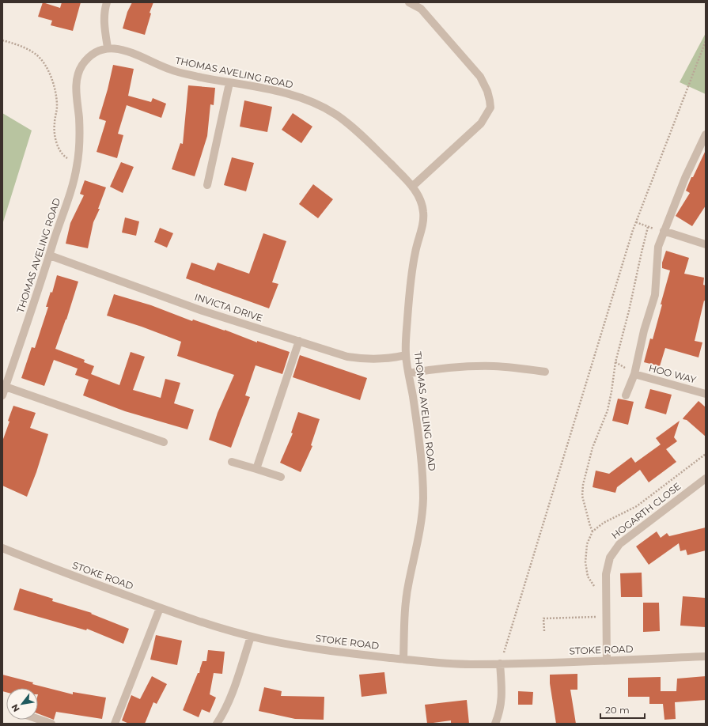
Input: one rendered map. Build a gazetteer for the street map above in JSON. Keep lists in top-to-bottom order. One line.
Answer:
{"streets":{"street":["THOMAS AVELING ROAD","INVICTA DRIVE","HOO WAY","HOGARTH CLOSE","STOKE ROAD"]},"crossings":[["THOMAS AVELING ROAD","INVICTA DRIVE"],["THOMAS AVELING ROAD","STOKE ROAD"],["HOGARTH CLOSE","STOKE ROAD"]],"scale_bar":"20 m","north":"bottom left"}
